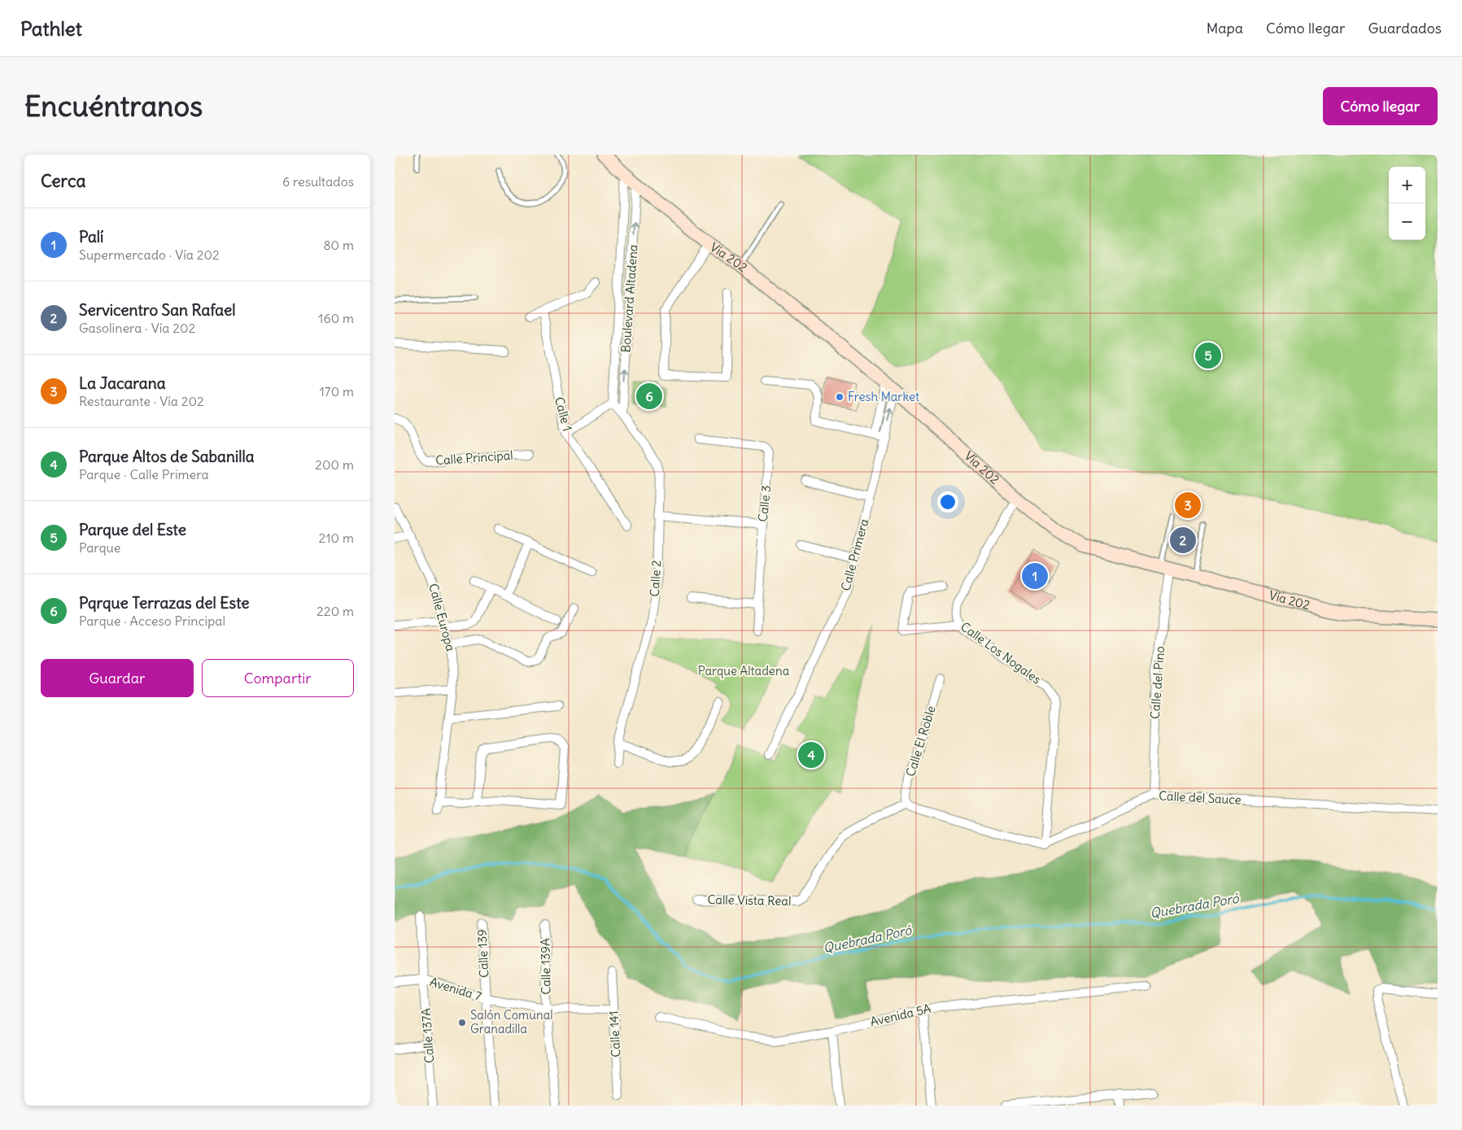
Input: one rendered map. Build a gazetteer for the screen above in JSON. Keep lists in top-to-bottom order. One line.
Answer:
{"streets":{"main road":["Vía 202"],"street":["Boulevard Altadena","Calle 1","Calle Principal","Calle 3","Calle Primera","Calle 2","Calle Europa","Calle Los Nogales","Calle del Pino","Calle El Roble","Calle del Sauce","Calle Vista Real","Calle 139","Calle 139A","Avenida 7","Avenida 5A","Calle 141","Calle 137A"]},"crossings":[["Vía 202","Boulevard Altadena"],["Vía 202","Calle Primera"],["Vía 202","Calle Los Nogales"],["Vía 202","Calle del Pino"],["Boulevard Altadena","Calle 2"],["Calle Los Nogales","Calle del Sauce"],["Calle del Pino","Calle del Sauce"],["Calle El Roble","Calle Vista Real"],["Calle 139","Avenida 7"],["Calle 139A","Avenida 7"],["Avenida 7","Calle 141"],["Avenida 7","Calle 137A"]],"water":["Quebrada Poró"],"parks":["Parque Altadena"],"places":["Fresh Market","Salón Comunal Granadilla"],"page":{"header":"Pathlet","nav":["Mapa","Cómo llegar","Guardados"],"buttons":["Cómo llegar",["Guardar","Compartir"]],"title":"Encuéntranos","heading":["Cerca","6 resultados"],"map_buttons":["+","−"],"list":[{"mark":"1","name":"Palí","note":"Supermercado · Vía 202","value":"80 m"},{"mark":"2","name":"Servicentro San Rafael","note":"Gasolinera · Vía 202","value":"160 m"},{"mark":"3","name":"La Jacarana","note":"Restaurante · Vía 202","value":"170 m"},{"mark":"4","name":"Parque Altos de Sabanilla","note":"Parque · Calle Primera","value":"200 m"},{"mark":"5","name":"Parque del Este","note":"Parque","value":"210 m"},{"mark":"6","name":"Pqrque Terrazas del Este","note":"Parque · Acceso Principal","value":"220 m"}],"pins":["5","6","3","2","1","4"]}}
